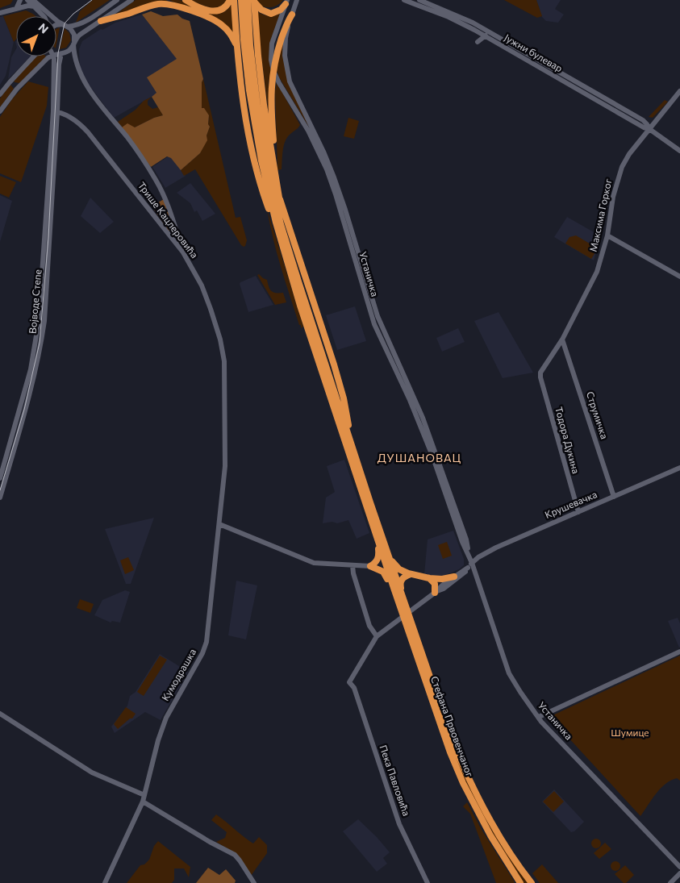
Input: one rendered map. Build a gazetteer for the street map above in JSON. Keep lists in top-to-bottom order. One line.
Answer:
{"streets":{"highway":["Стефана Првовенчаног"],"main road":["Јужни булевар","Максима Горког","Трише Кацлеровића","Устаничка","Војводе Степе","Струмичка","Тодора Дукина","Крушевачка","Кумодрашка","Пека Павловића"]},"crossings":[["Јужни булевар","Максима Горког"],["Максима Горког","Струмичка"],["Максима Горког","Тодора Дукина"],["Трише Кацлеровића","Војводе Степе"],["Трише Кацлеровића","Кумодрашка"],["Устаничка","Крушевачка"],["Струмичка","Крушевачка"],["Тодора Дукина","Крушевачка"]],"districts":["ДУШАНОВАЦ"],"parks":["Шумице"],"north":"top right"}
